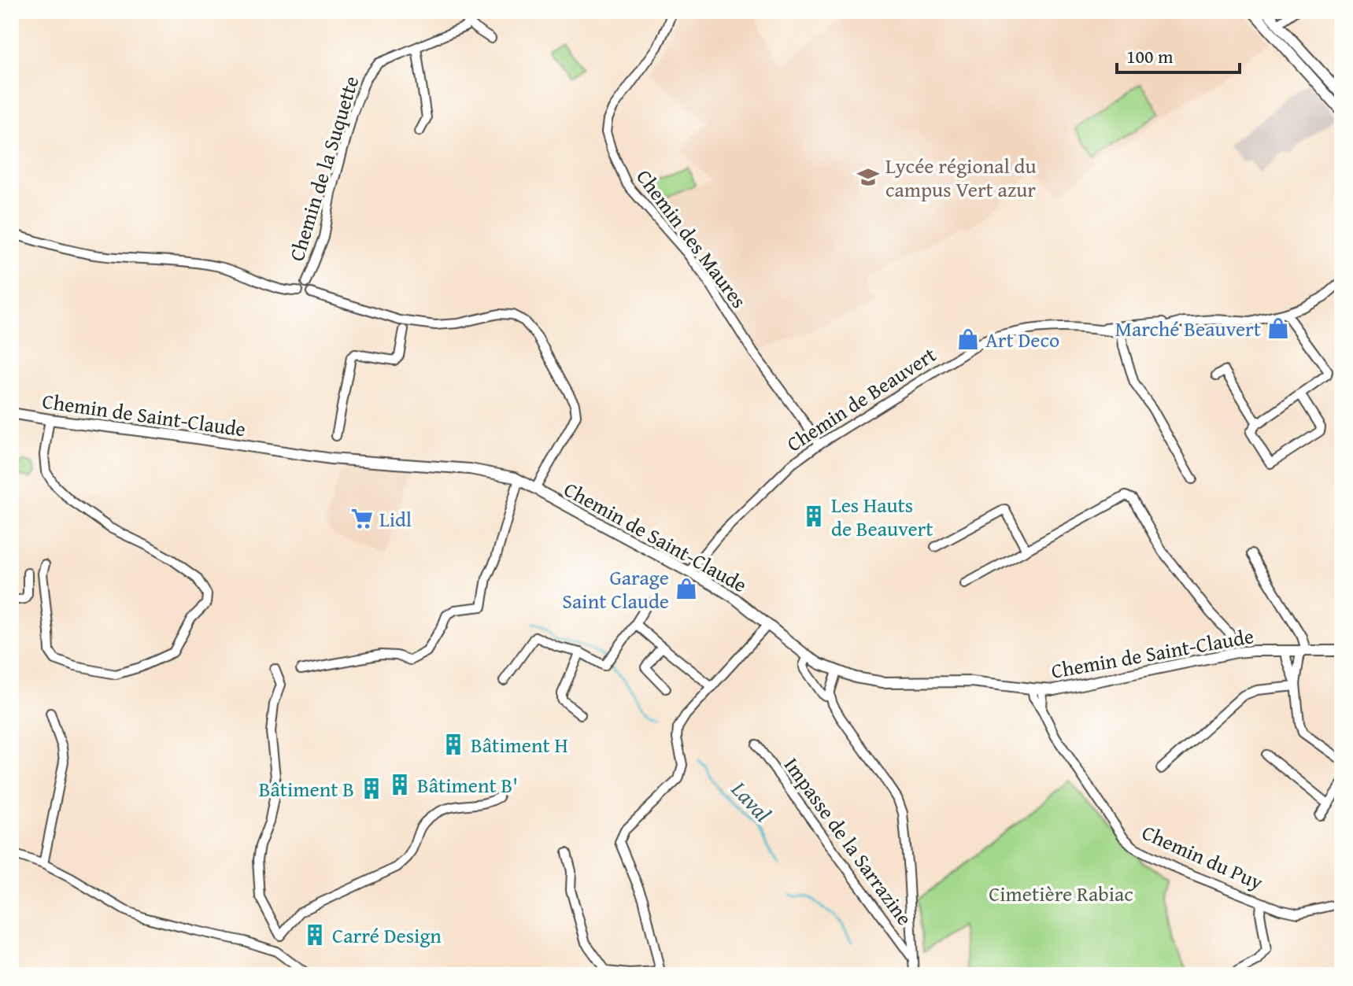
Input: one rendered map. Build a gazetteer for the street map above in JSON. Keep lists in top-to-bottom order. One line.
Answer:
{"streets":{"street":["Chemin de la Suquette","Chemin des Maures","Chemin de Beauvert","Chemin de Saint-Claude","Impasse de la Sarrazine","Chemin du Puy"]},"crossings":[["Chemin des Maures","Chemin de Beauvert"],["Chemin de Beauvert","Chemin de Saint-Claude"],["Chemin de Saint-Claude","Chemin du Puy"]],"water":["Laval"],"parks":["Cimetière Rabiac"],"places":{"school or university":["Lycée régional du campus Vert azur"],"shop":["Marché Beauvert","Art Deco","Garage Saint Claude"],"building":["Les Hauts de Beauvert","Bâtiment H","Bâtiment B'","Bâtiment B","Carré Design"],"supermarket":["Lidl"]},"scale_bar":"100 m"}
